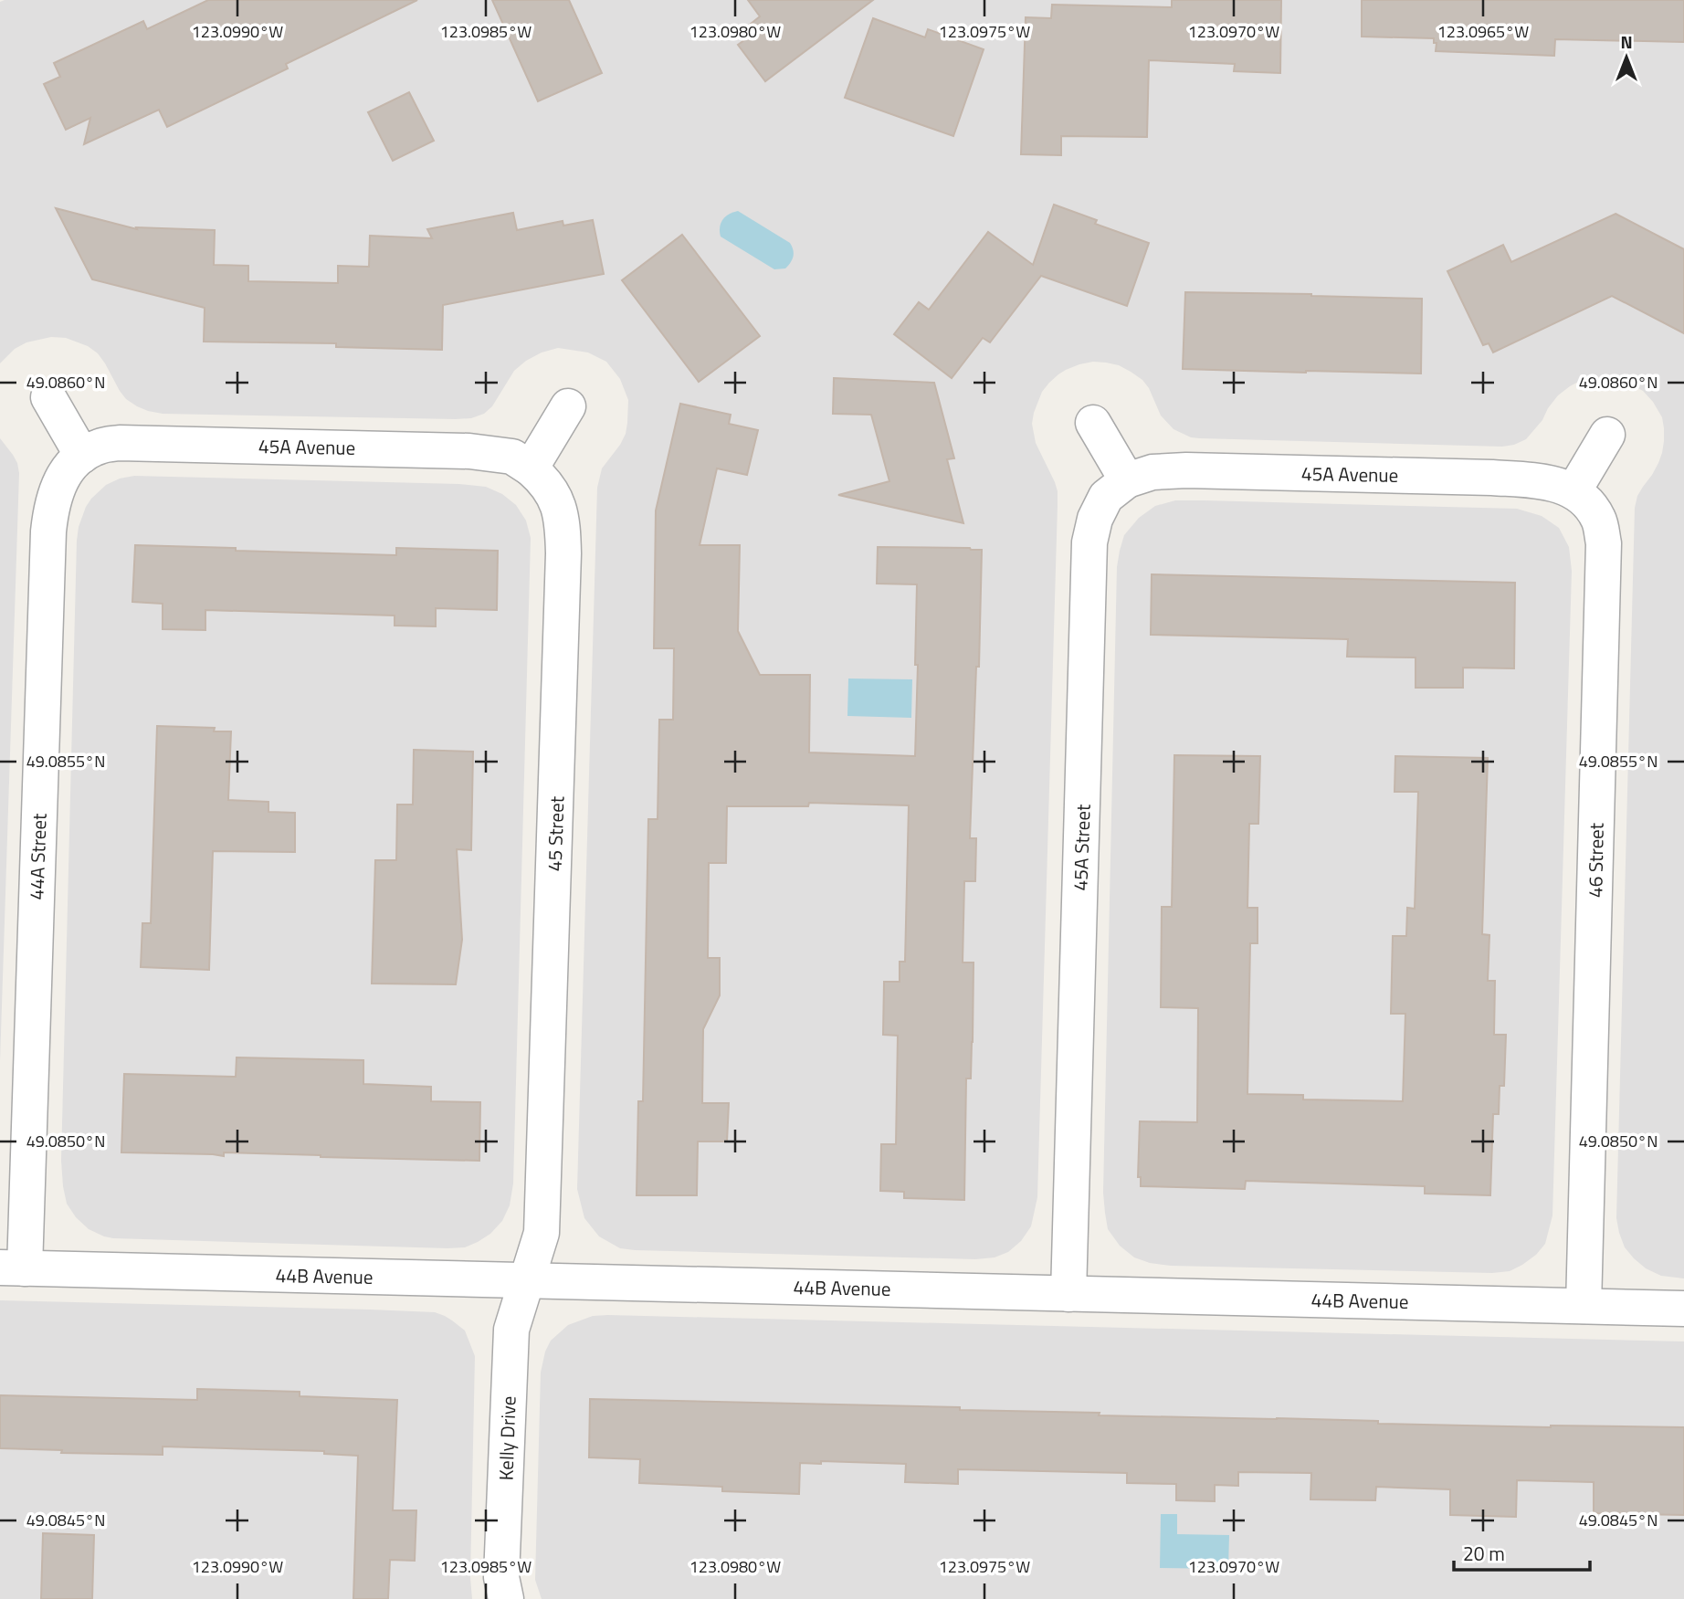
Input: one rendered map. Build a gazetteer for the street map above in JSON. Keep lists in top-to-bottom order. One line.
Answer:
{"streets":{"street":["45A Avenue","45 Street","45A Street","44A Street","46 Street","44B Avenue","Kelly Drive"]},"crossings":[["45A Avenue","45 Street"],["45A Avenue","45A Street"],["45A Avenue","44A Street"],["45A Avenue","46 Street"],["45 Street","44B Avenue"],["45 Street","Kelly Drive"],["45A Street","44B Avenue"],["44A Street","44B Avenue"],["46 Street","44B Avenue"],["44B Avenue","Kelly Drive"]],"scale_bar":"20 m","north":"top","coordinates":["123.0990°W","123.0985°W","123.0980°W","123.0975°W","123.0970°W","123.0965°W","49.0860°N","49.0855°N","49.0850°N","49.0845°N"]}
